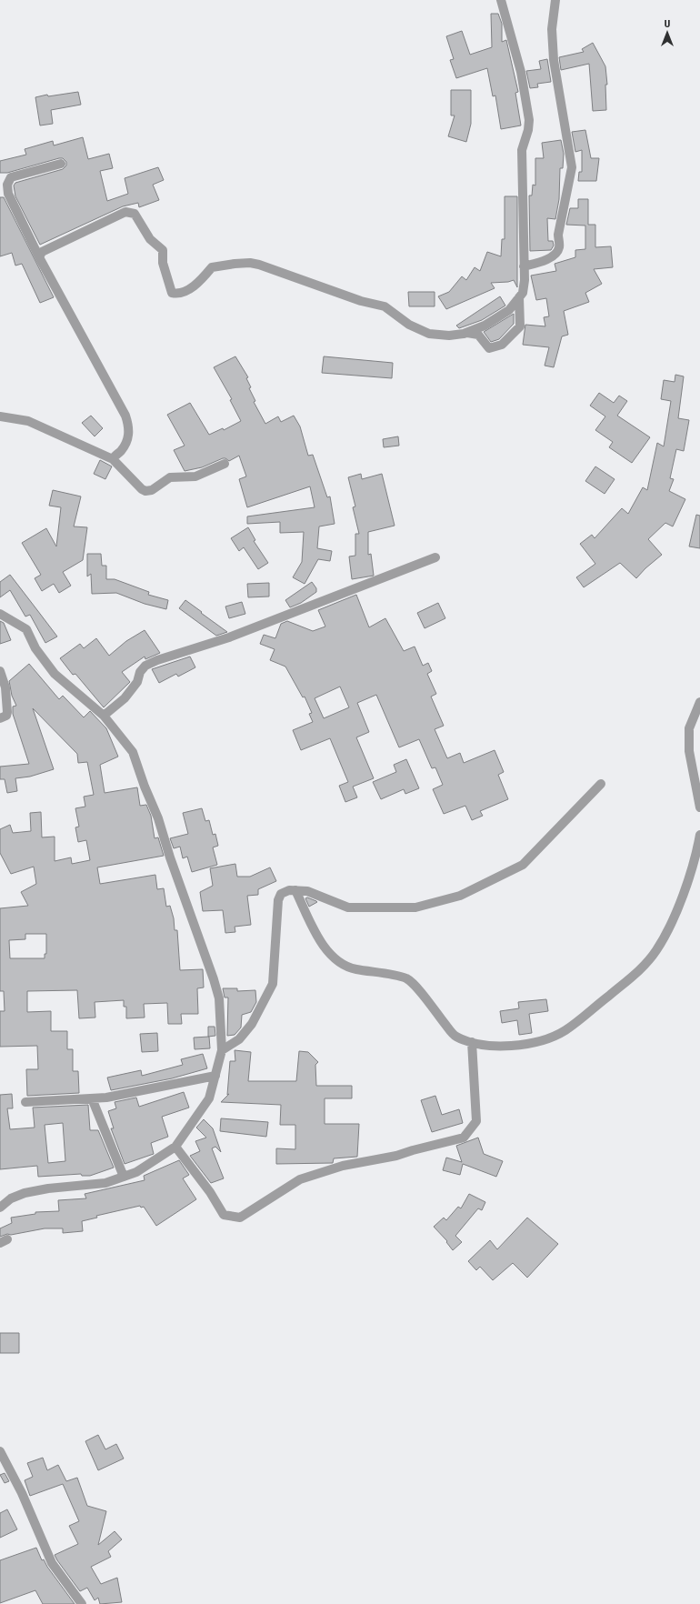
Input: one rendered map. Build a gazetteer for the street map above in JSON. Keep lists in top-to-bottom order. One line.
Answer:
{"north":"top"}
